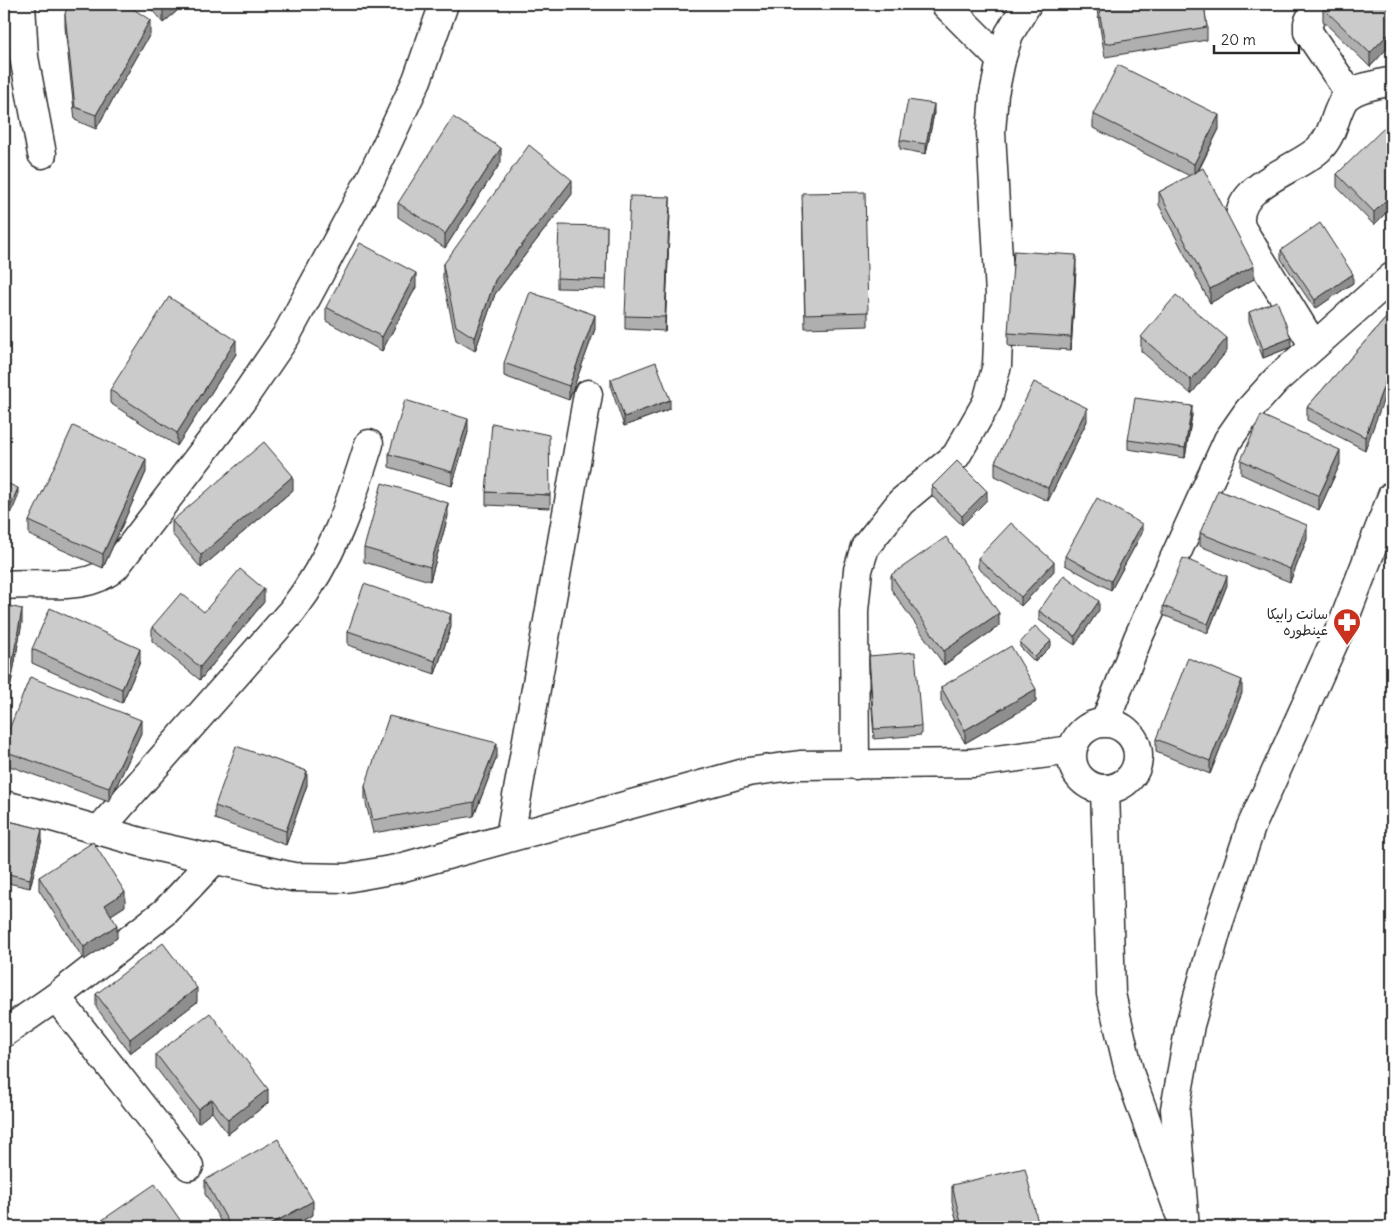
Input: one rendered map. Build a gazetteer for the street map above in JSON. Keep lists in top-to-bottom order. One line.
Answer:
{"places":{"pharmacy":["سانت رابيكا عينطوره"]},"scale_bar":"20 m"}
